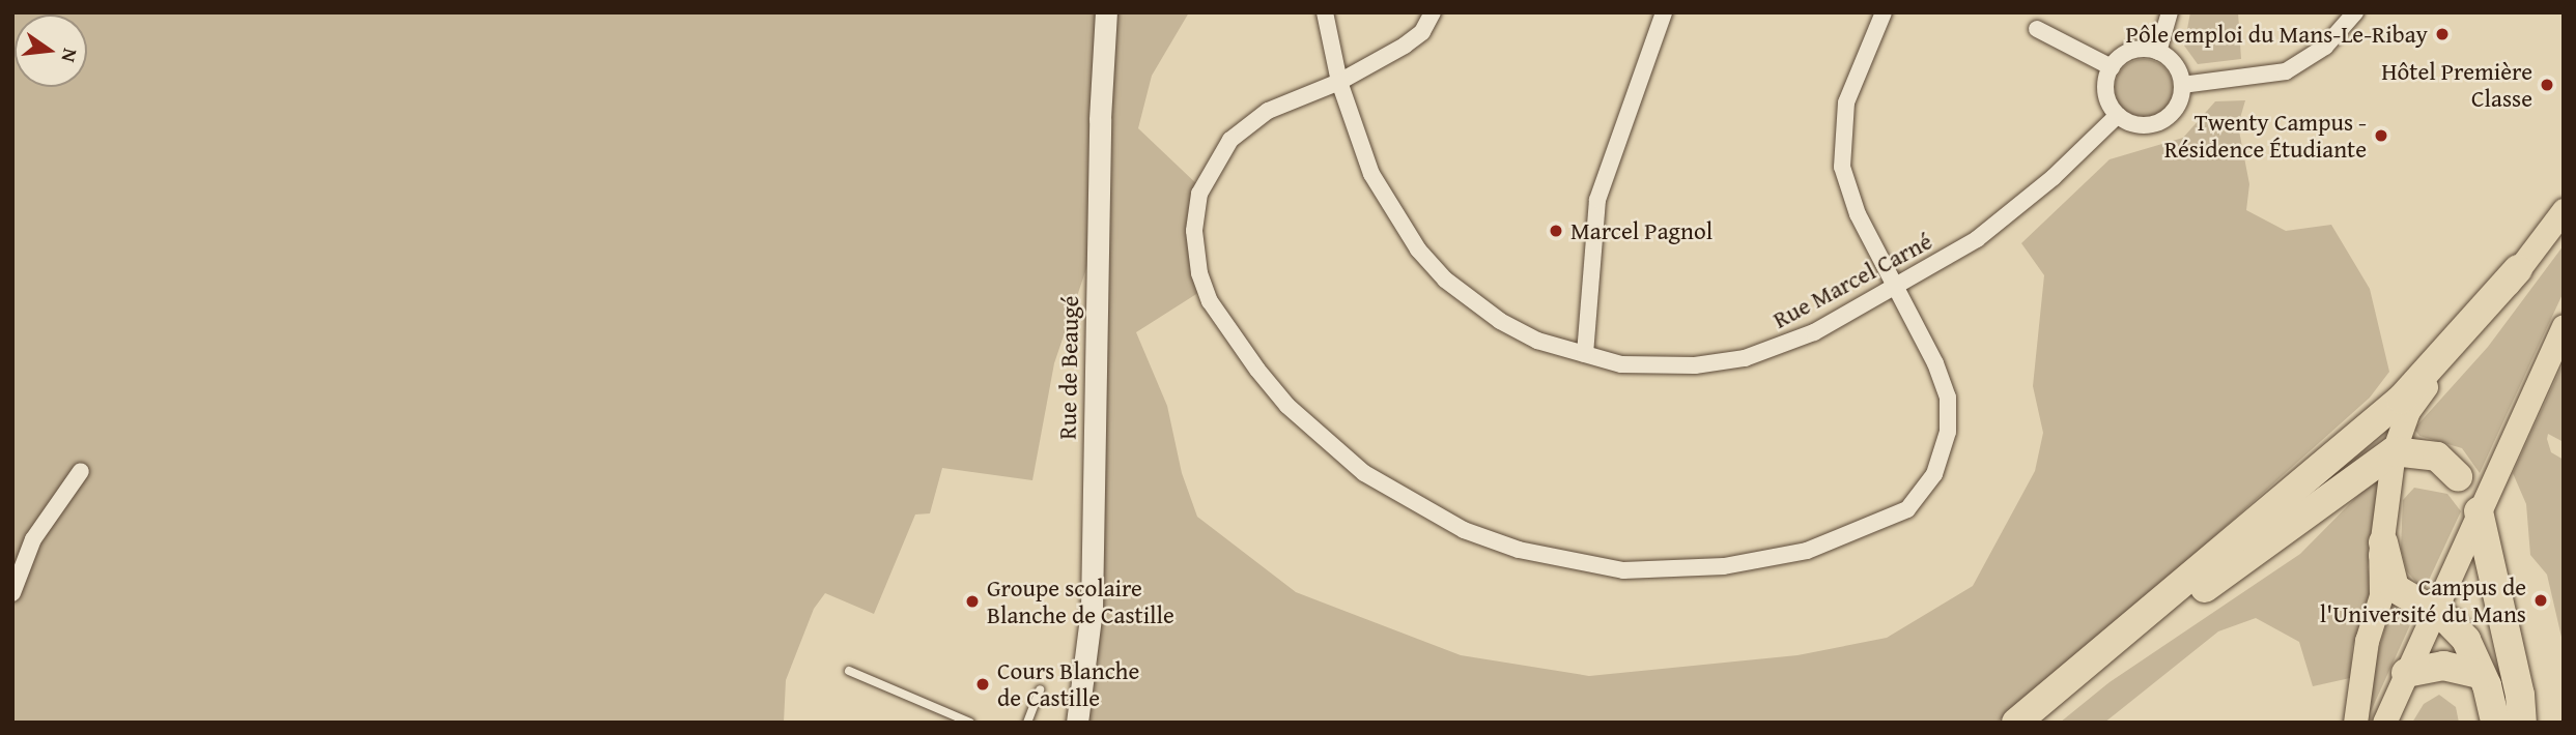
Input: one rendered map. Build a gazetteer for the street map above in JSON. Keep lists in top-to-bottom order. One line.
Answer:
{"streets":{"street":["Rue Marcel Carné","Rue de Beaugé"]},"places":["Pôle emploi du Mans-Le-Ribay","Hôtel Première Classe","Twenty Campus - Résidence Étudiante","Marcel Pagnol","Campus de l'Université du Mans","Groupe scolaire Blanche de Castille","Cours Blanche de Castille"],"north":"right"}
